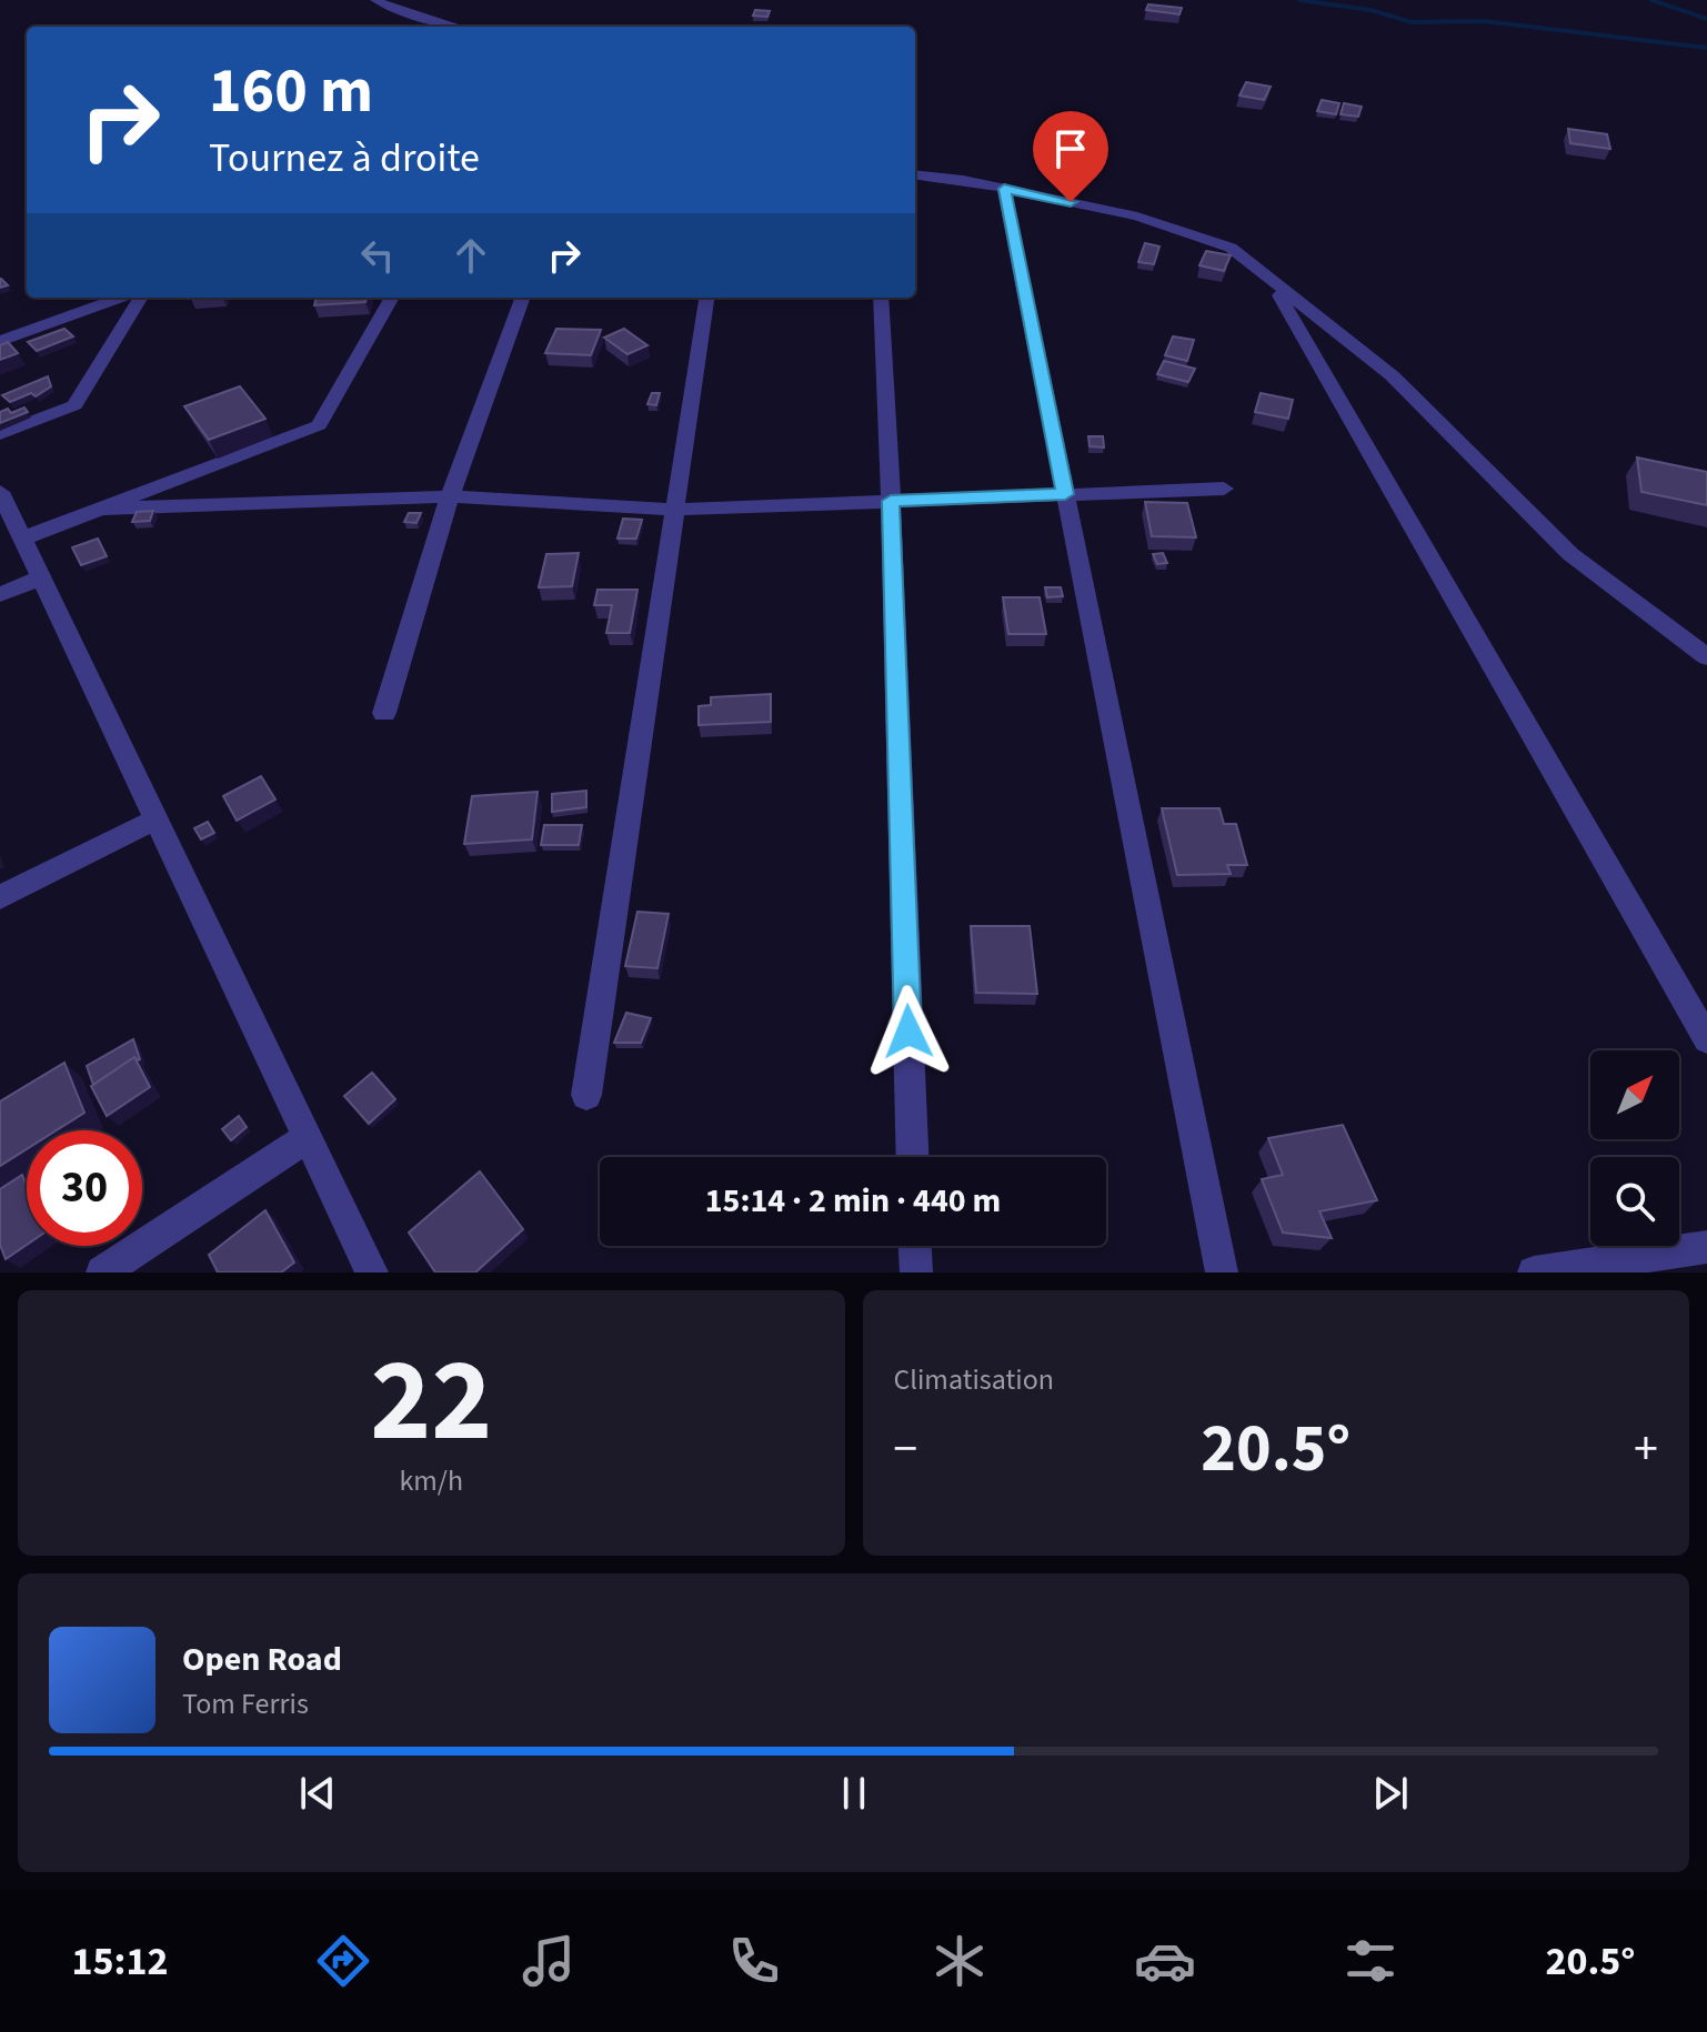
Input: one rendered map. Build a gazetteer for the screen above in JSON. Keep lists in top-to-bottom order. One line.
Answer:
{"north":"top right","page":{"turn":["160 m","Tournez à droite"],"limit":"30","trip":"15:14 · 2 min · 440 m","tile":[["22","km/h"],"Climatisation"],"heat":["−","20.5°","+"],"song":["Open Road","Tom Ferris"],"tabs":["15:12","20.5°"]}}
